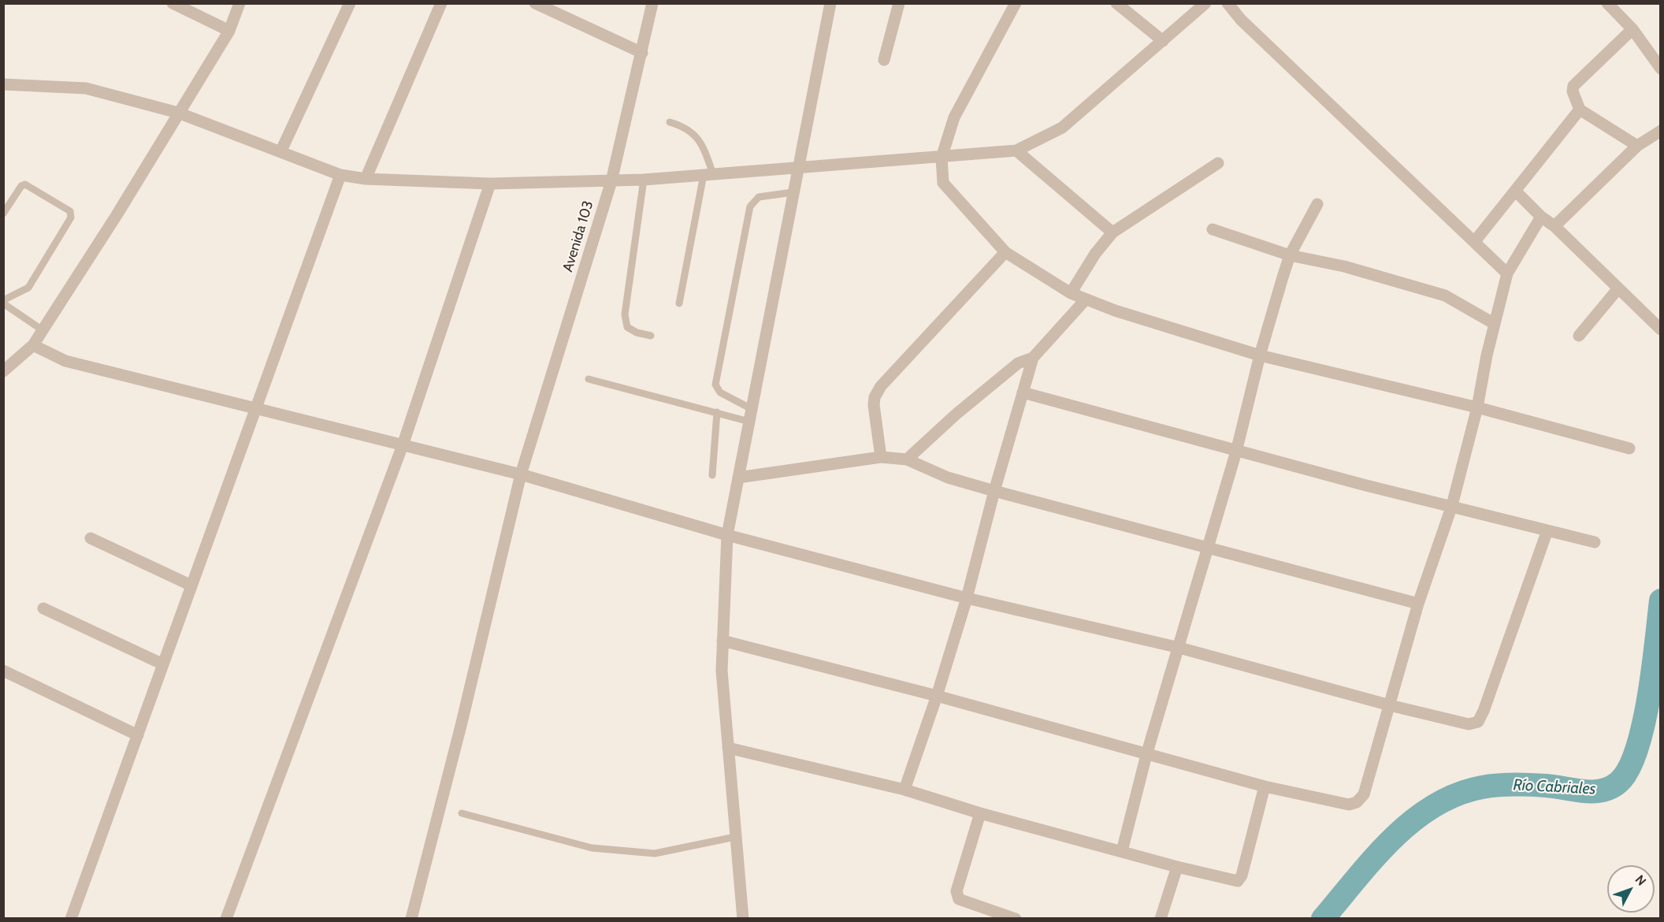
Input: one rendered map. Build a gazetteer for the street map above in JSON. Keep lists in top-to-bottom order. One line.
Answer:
{"streets":{"street":["Avenida 103"]},"water":["Río Cabriales"],"north":"top right"}
